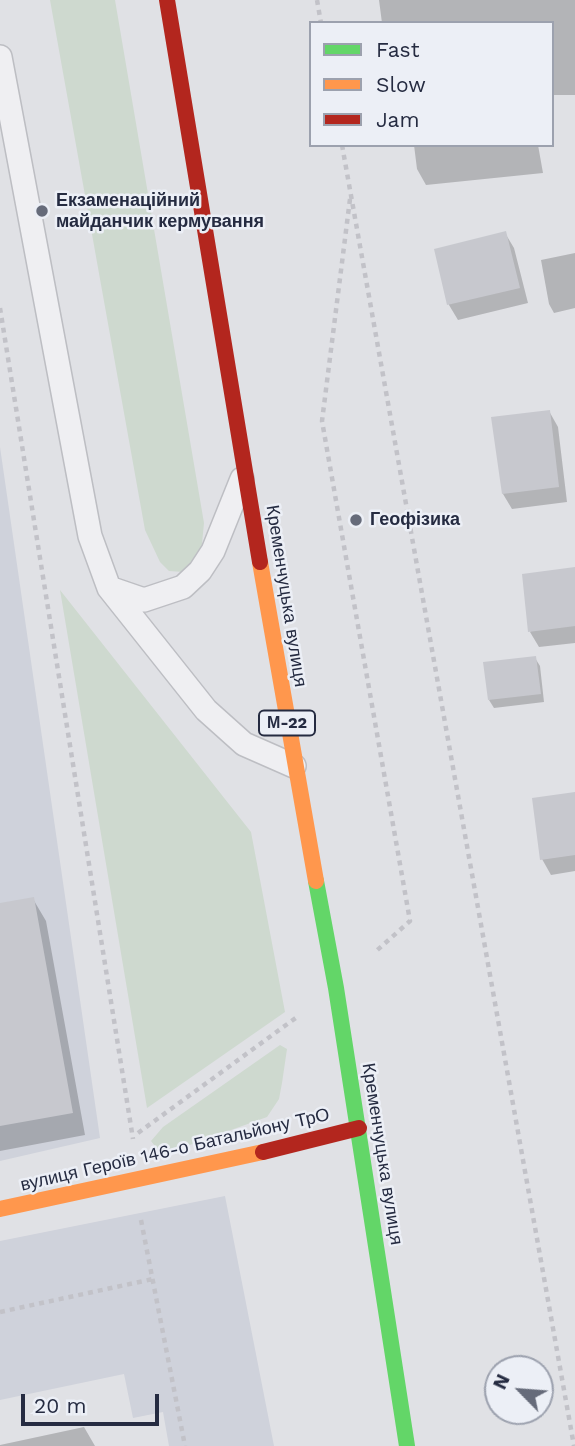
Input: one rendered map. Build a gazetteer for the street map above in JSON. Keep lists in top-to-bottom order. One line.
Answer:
{"streets":{"main road":["Кременчуцька вулиця","М-22","вулиця Героїв 146-о Батальйону ТрО"]},"crossings":[["Кременчуцька вулиця","вулиця Героїв 146-о Батальйону ТрО"]],"places":["Екзаменаційний майданчик кермування","Геофізика"],"legend":["Fast","Slow","Jam"],"scale_bar":"20 m","north":"top left"}
